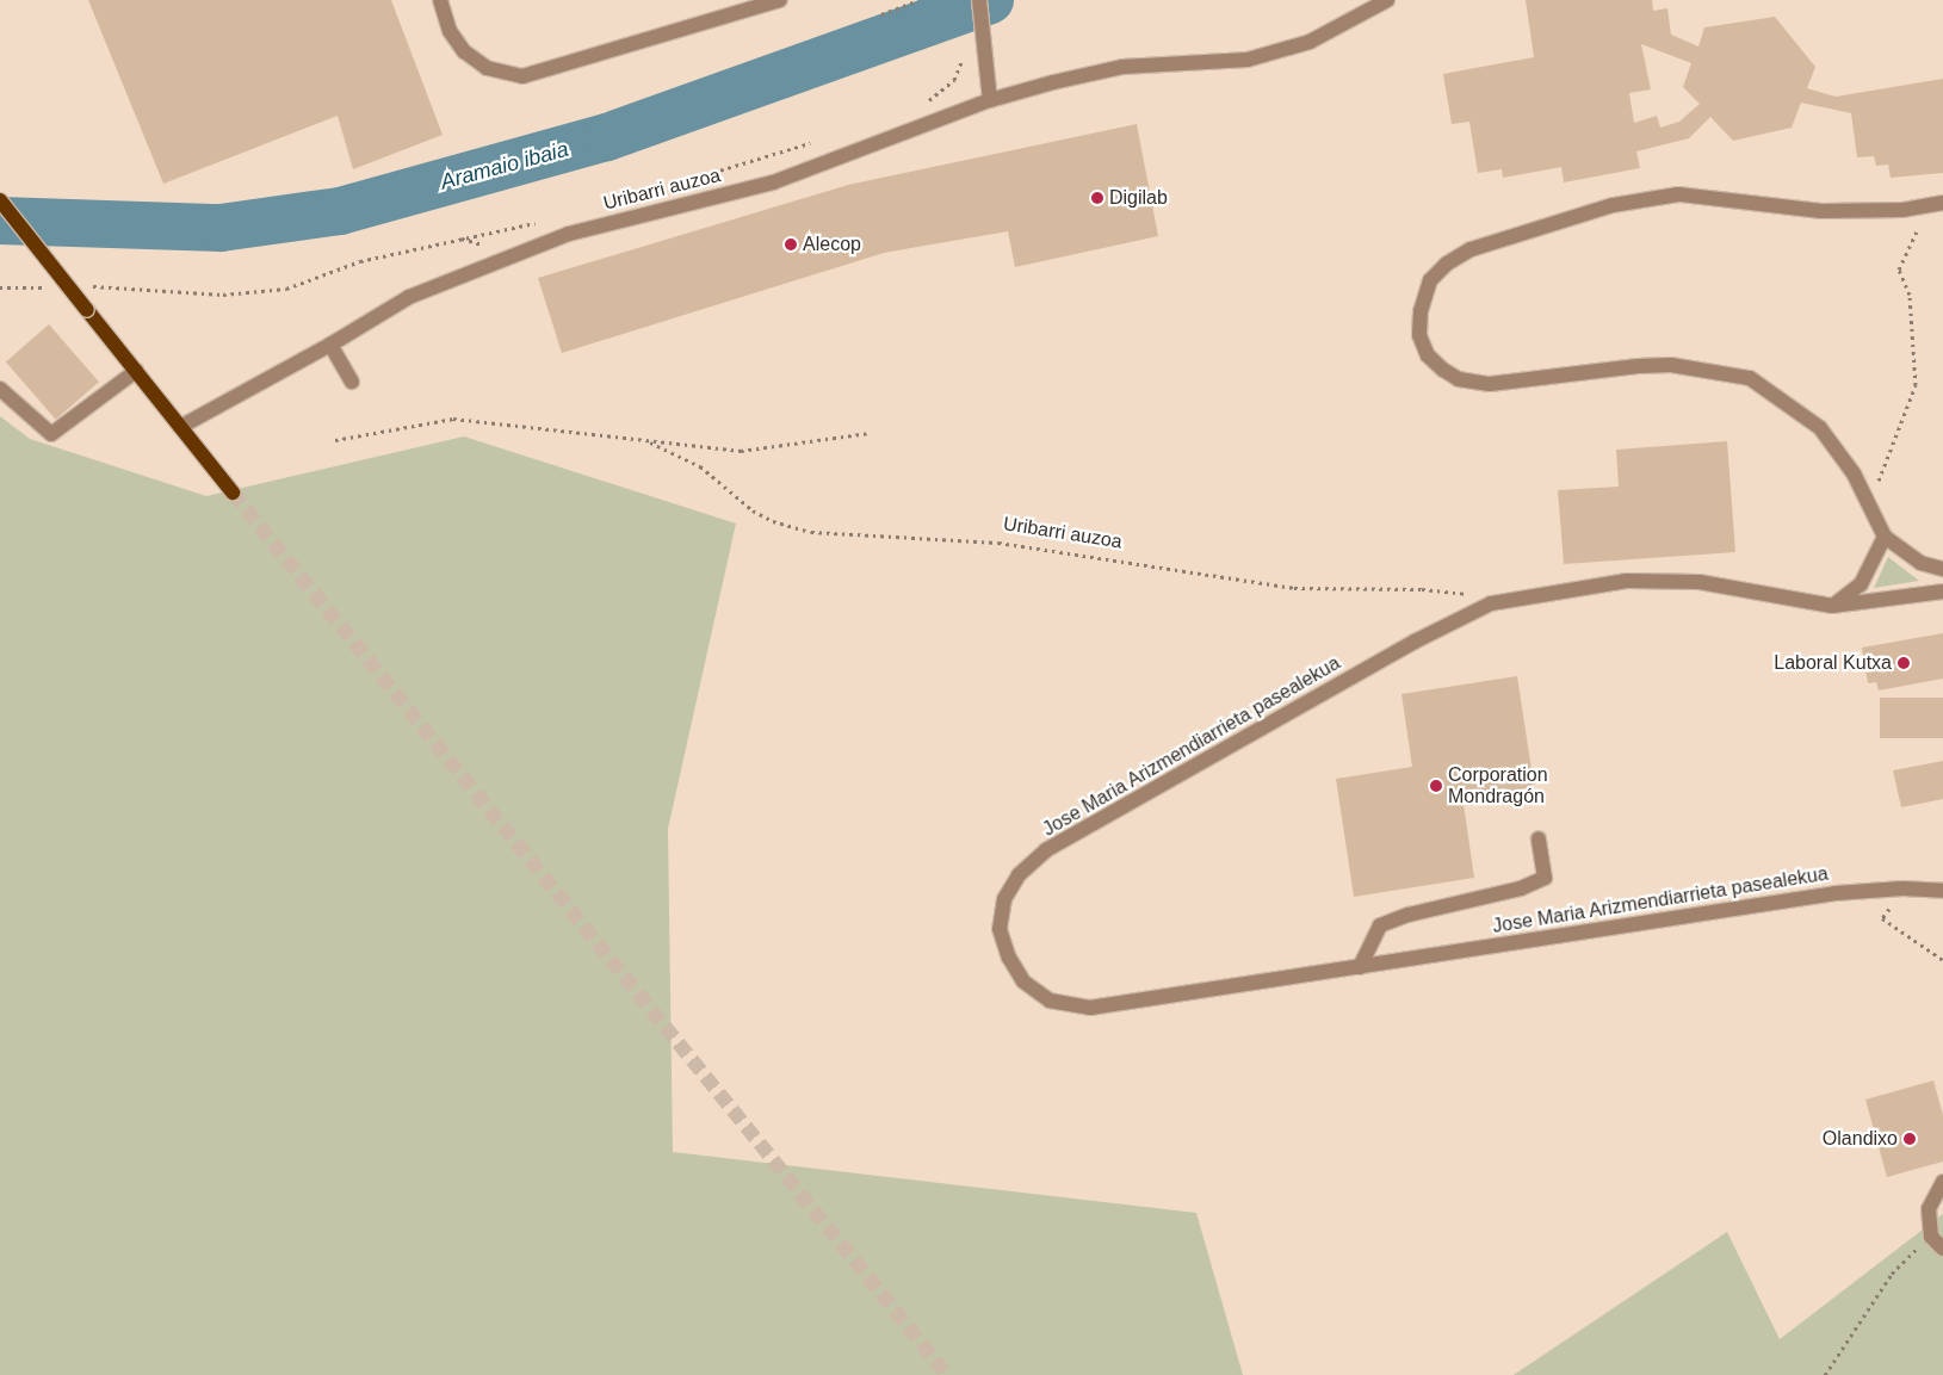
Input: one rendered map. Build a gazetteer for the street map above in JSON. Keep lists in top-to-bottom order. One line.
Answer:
{"streets":{"street":["Uribarri auzoa","Jose Maria Arizmendiarrieta pasealekua"]},"crossings":[["Uribarri auzoa","Jose Maria Arizmendiarrieta pasealekua"]],"water":["Aramaio ibaia"],"places":["Digilab","Alecop","Laboral Kutxa","Corporation Mondragón","Olandixo"]}
